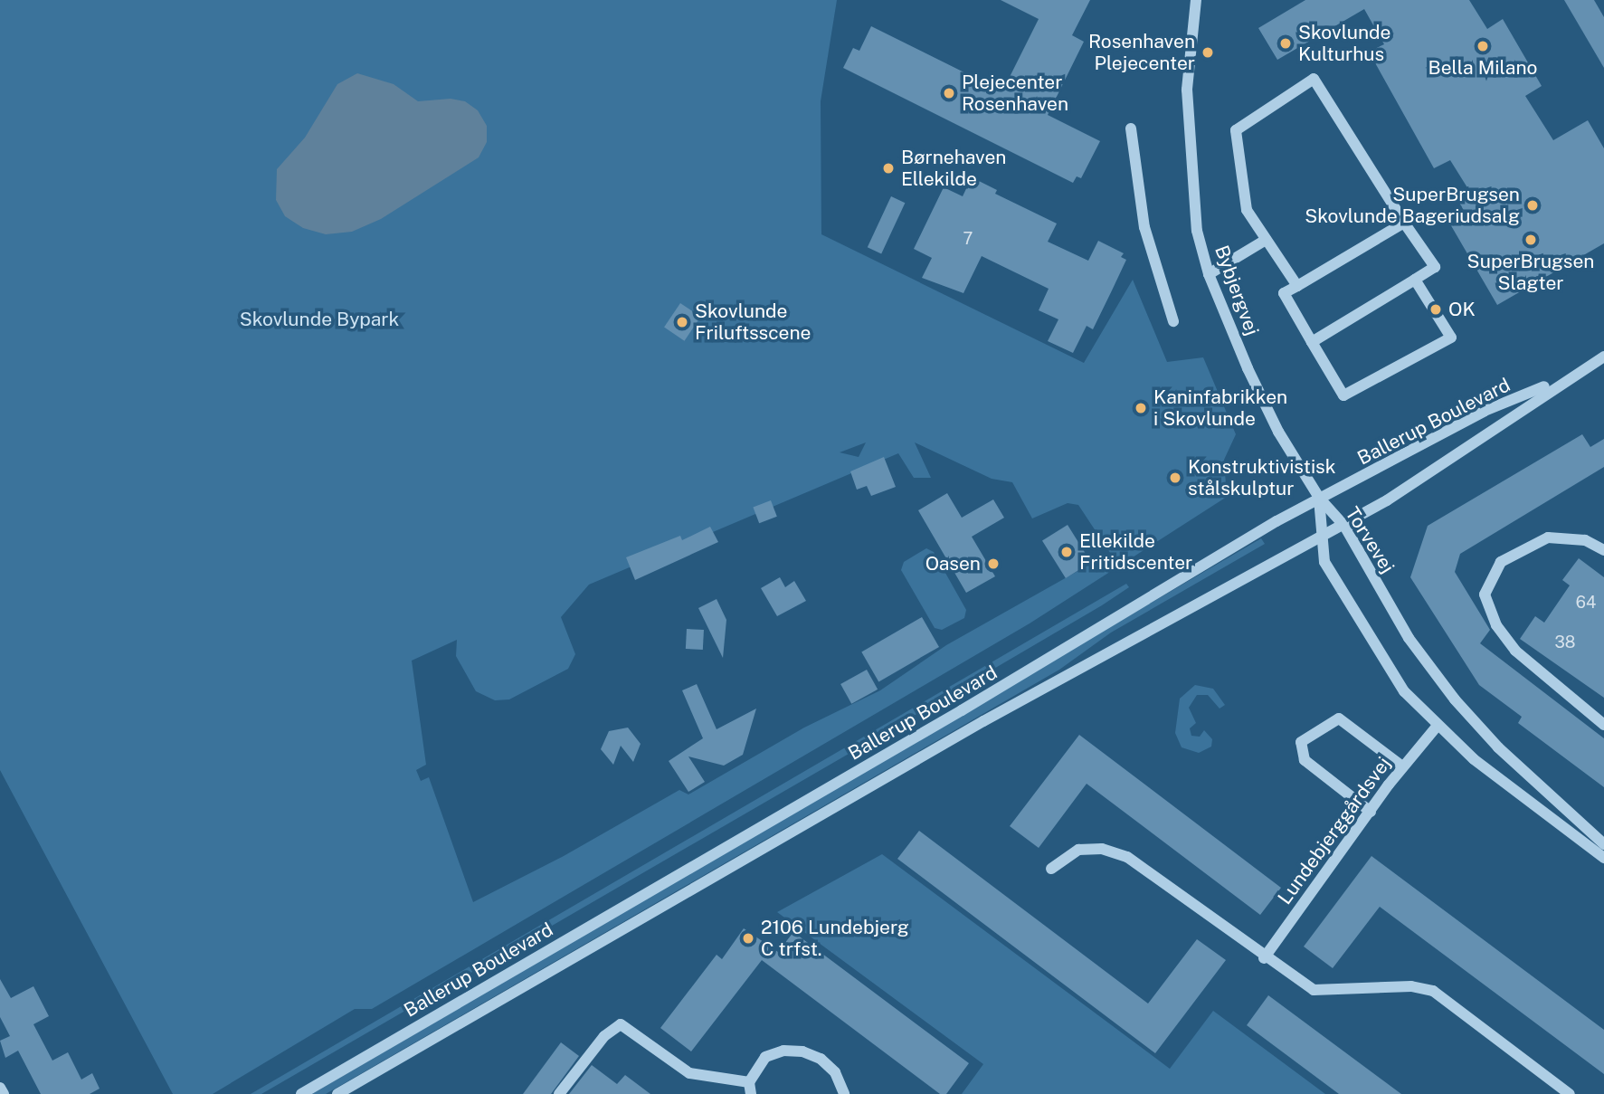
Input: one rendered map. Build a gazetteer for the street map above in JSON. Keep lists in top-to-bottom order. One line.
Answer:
{"streets":{"street":["Bybjergvej","Ballerup Boulevard","Torvevej","Lundebjerggårdsvej"]},"crossings":[["Bybjergvej","Ballerup Boulevard"],["Bybjergvej","Torvevej"],["Ballerup Boulevard","Torvevej"],["Torvevej","Lundebjerggårdsvej"]],"parks":["Skovlunde Bypark"],"places":["Skovlunde Kulturhus","Bella Milano","Rosenhaven Plejecenter","Plejecenter Rosenhaven","Børnehaven Ellekilde","SuperBrugsen Skovlunde Bageriudsalg","SuperBrugsen Slagter","OK","Skovlunde Friluftsscene","Kaninfabrikken i Skovlunde","Konstruktivistisk stålskulptur","Ellekilde Fritidscenter","Oasen","2106 Lundebjerg C trfst."],"house_numbers":["7","64","38"]}
